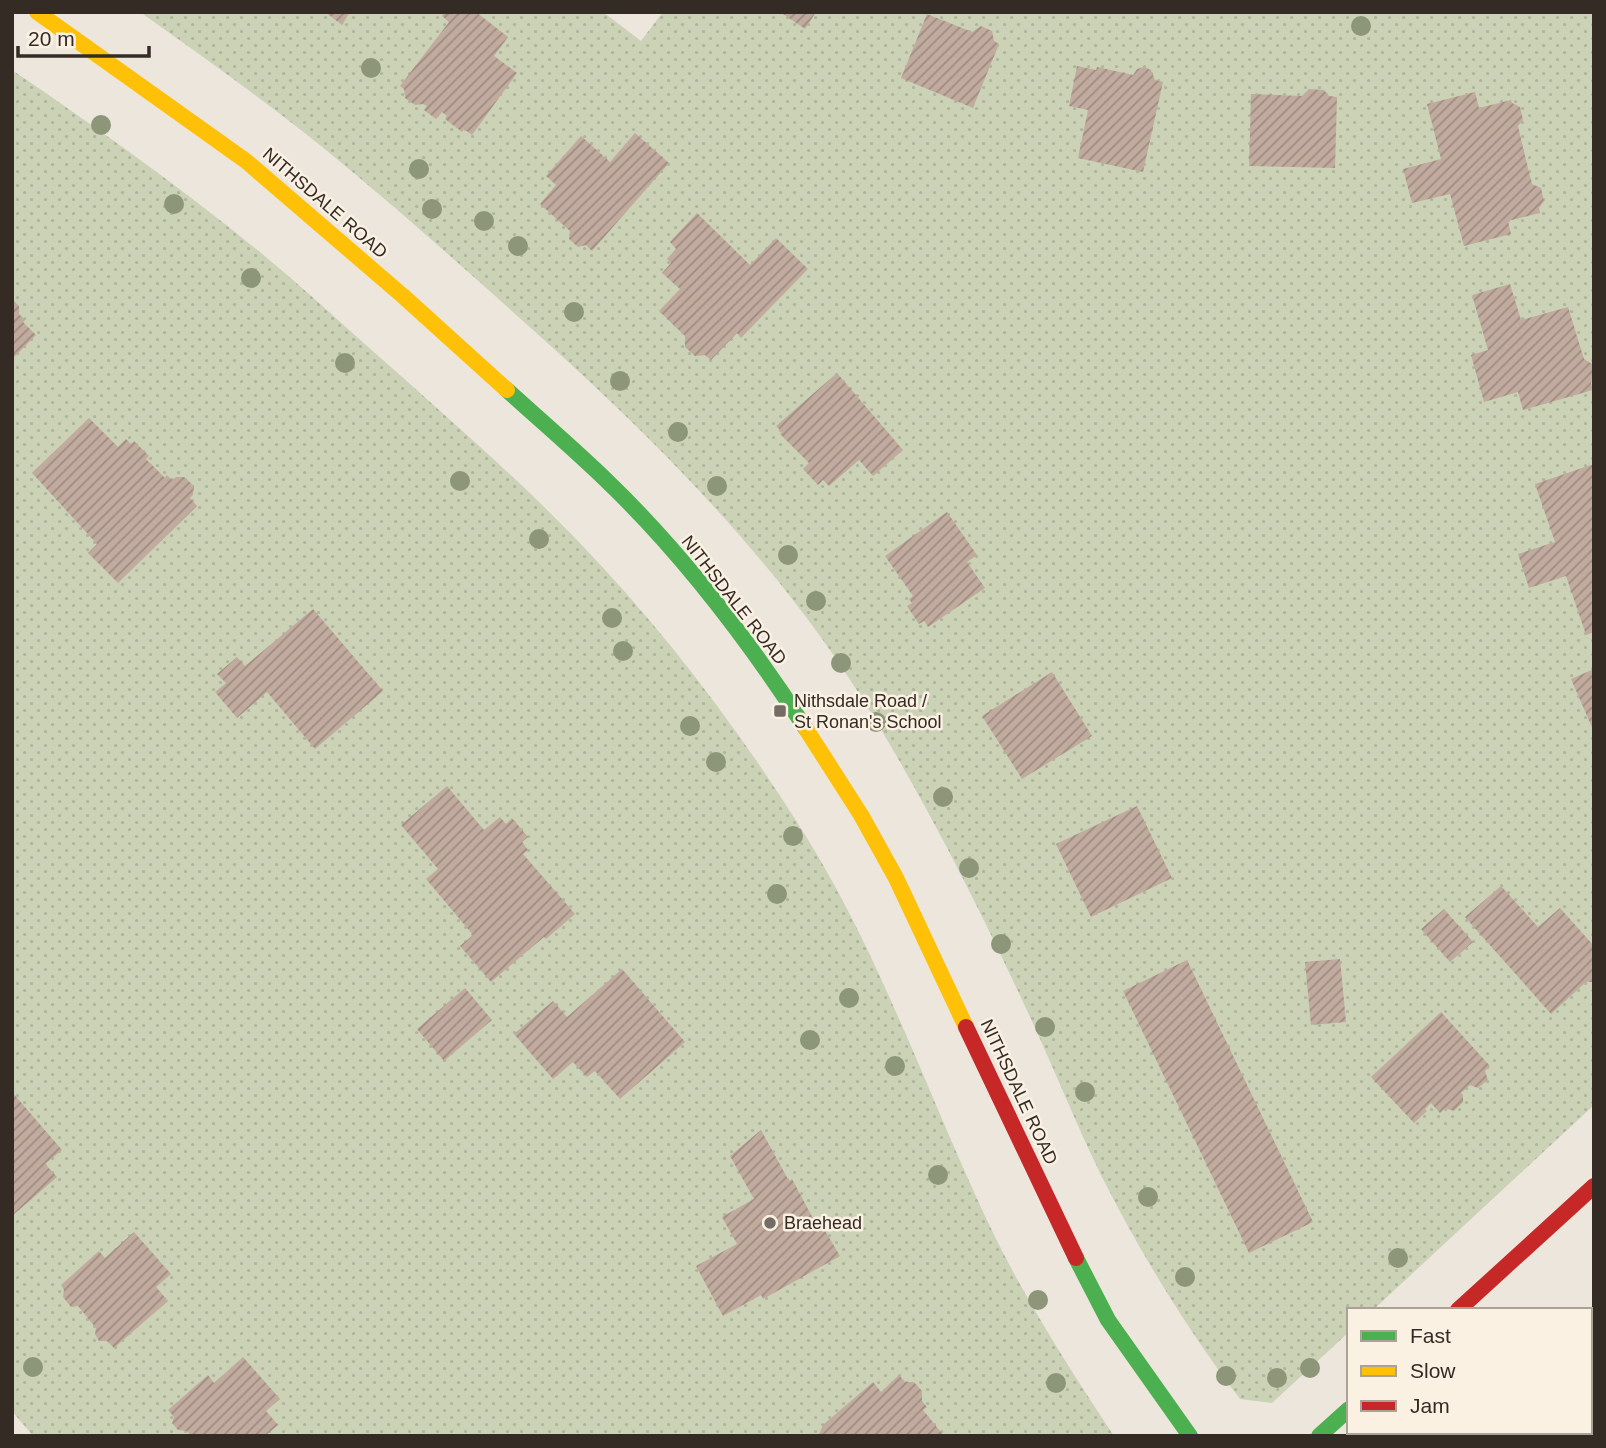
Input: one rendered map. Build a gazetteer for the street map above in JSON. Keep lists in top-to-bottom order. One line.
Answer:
{"streets":{"street":["NITHSDALE ROAD"]},"places":{"transit":["Nithsdale Road / St Ronan's School"],"other":["Braehead"]},"legend":["Fast","Slow","Jam"],"scale_bar":"20 m"}
